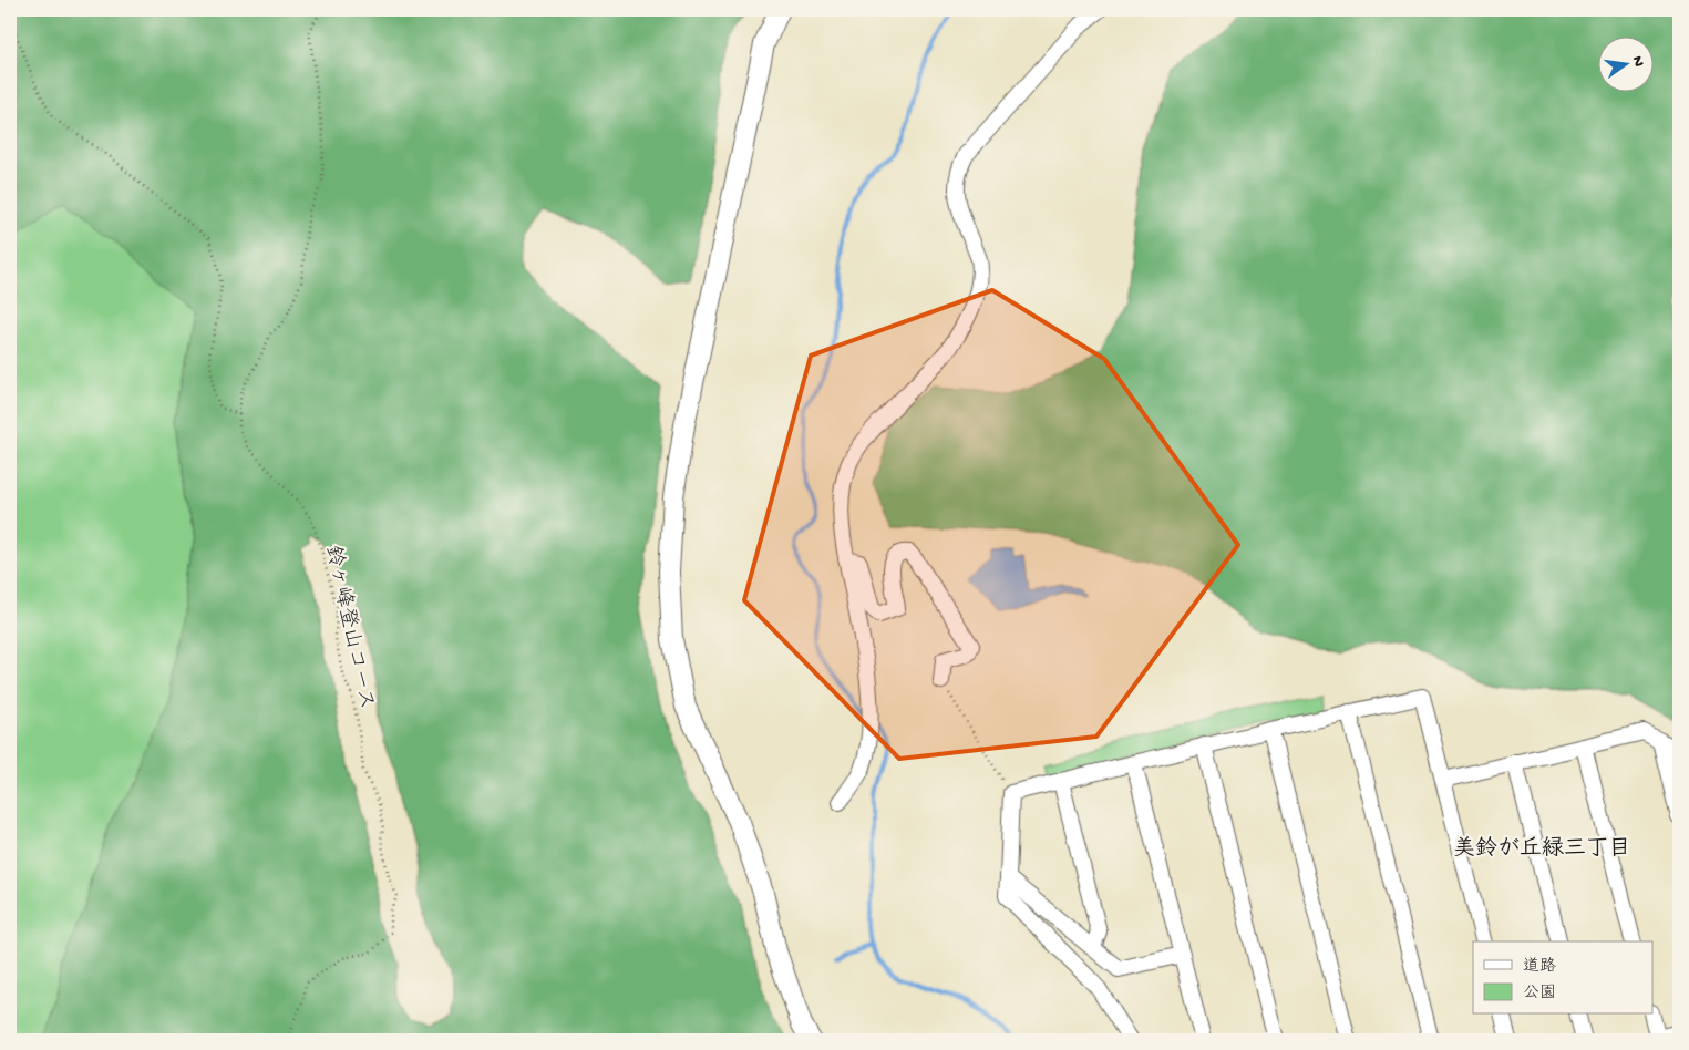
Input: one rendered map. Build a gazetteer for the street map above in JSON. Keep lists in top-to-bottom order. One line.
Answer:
{"streets":{"path":["鈴ヶ峰登山コース"]},"districts":["美鈴が丘緑三丁目"],"legend":["道路","公園"],"north":"right"}
